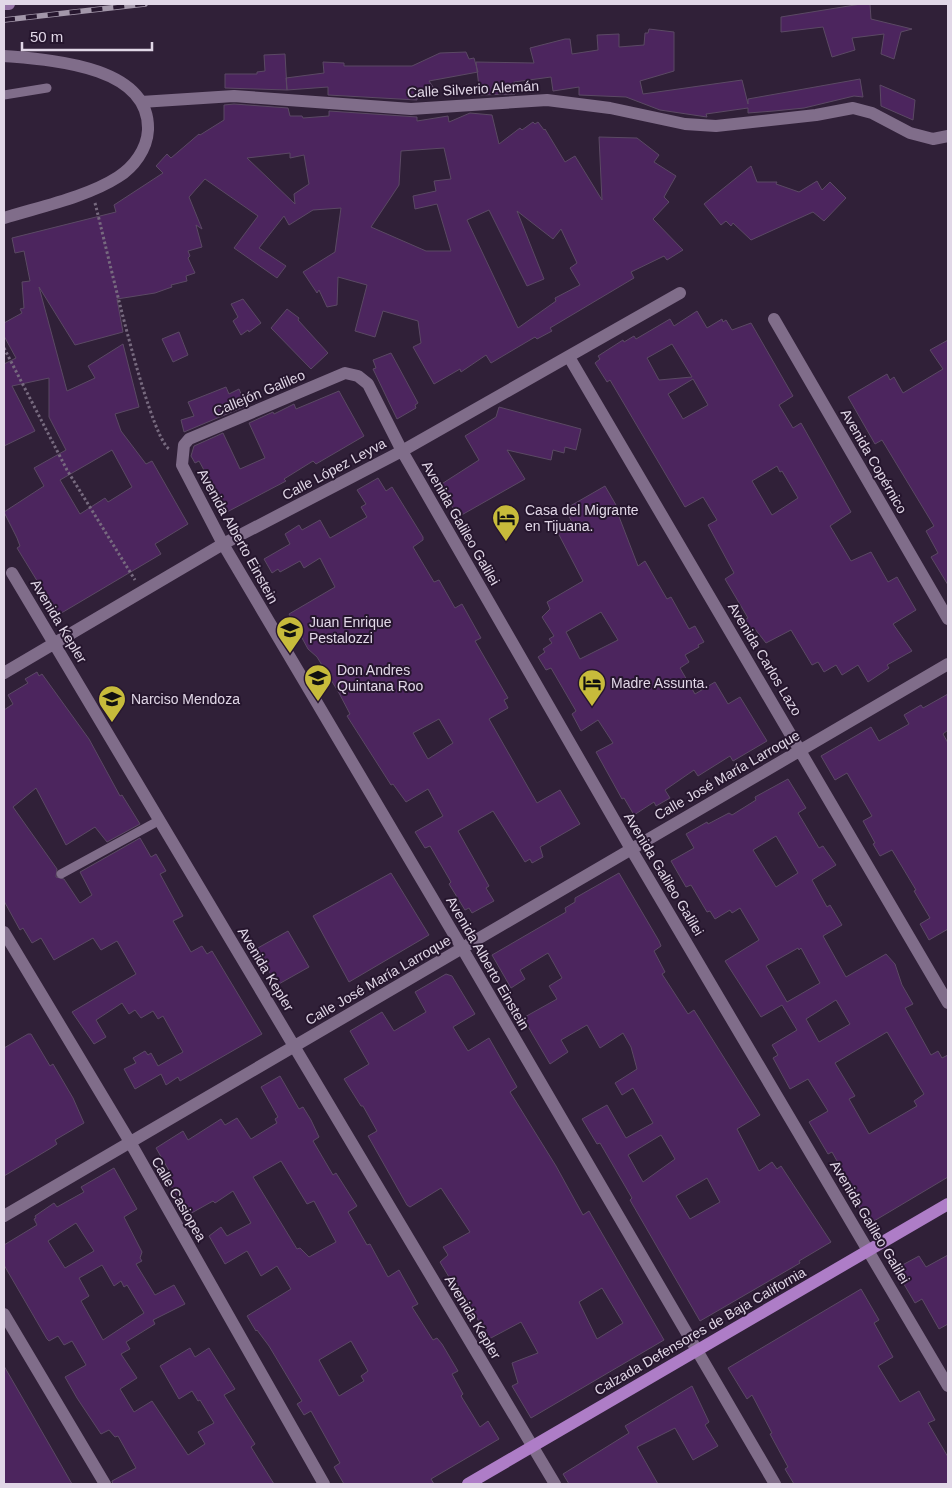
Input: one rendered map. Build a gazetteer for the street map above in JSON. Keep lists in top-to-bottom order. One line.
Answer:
{"streets":{"main road":["Calzada Defensores de Baja California"],"street":["Calle Silverio Alemán","Callejón Galileo","Avenida Copérnico","Calle López Leyva","Avenida Galileo Galilei","Avenida Alberto Einstein","Avenida Kepler","Avenida Carlos Lazo","Calle José María Larroque","Calle Casiopea"]},"crossings":[["Callejón Galileo","Avenida Galileo Galilei"],["Callejón Galileo","Avenida Alberto Einstein"],["Calle López Leyva","Avenida Galileo Galilei"],["Calle López Leyva","Avenida Alberto Einstein"],["Calle López Leyva","Avenida Kepler"],["Calle López Leyva","Avenida Carlos Lazo"],["Avenida Galileo Galilei","Calle José María Larroque"],["Avenida Galileo Galilei","Calzada Defensores de Baja California"],["Avenida Alberto Einstein","Calle José María Larroque"],["Avenida Alberto Einstein","Calzada Defensores de Baja California"],["Avenida Kepler","Calle José María Larroque"],["Avenida Kepler","Calzada Defensores de Baja California"],["Avenida Carlos Lazo","Calle José María Larroque"],["Calle José María Larroque","Calle Casiopea"]],"places":{"hotel":["Casa del Migrante en Tijuana.","Madre Assunta."],"school or university":["Juan Enrique Pestalozzi","Don Andres Quintana Roo","Narciso Mendoza"]},"scale_bar":"50 m"}
